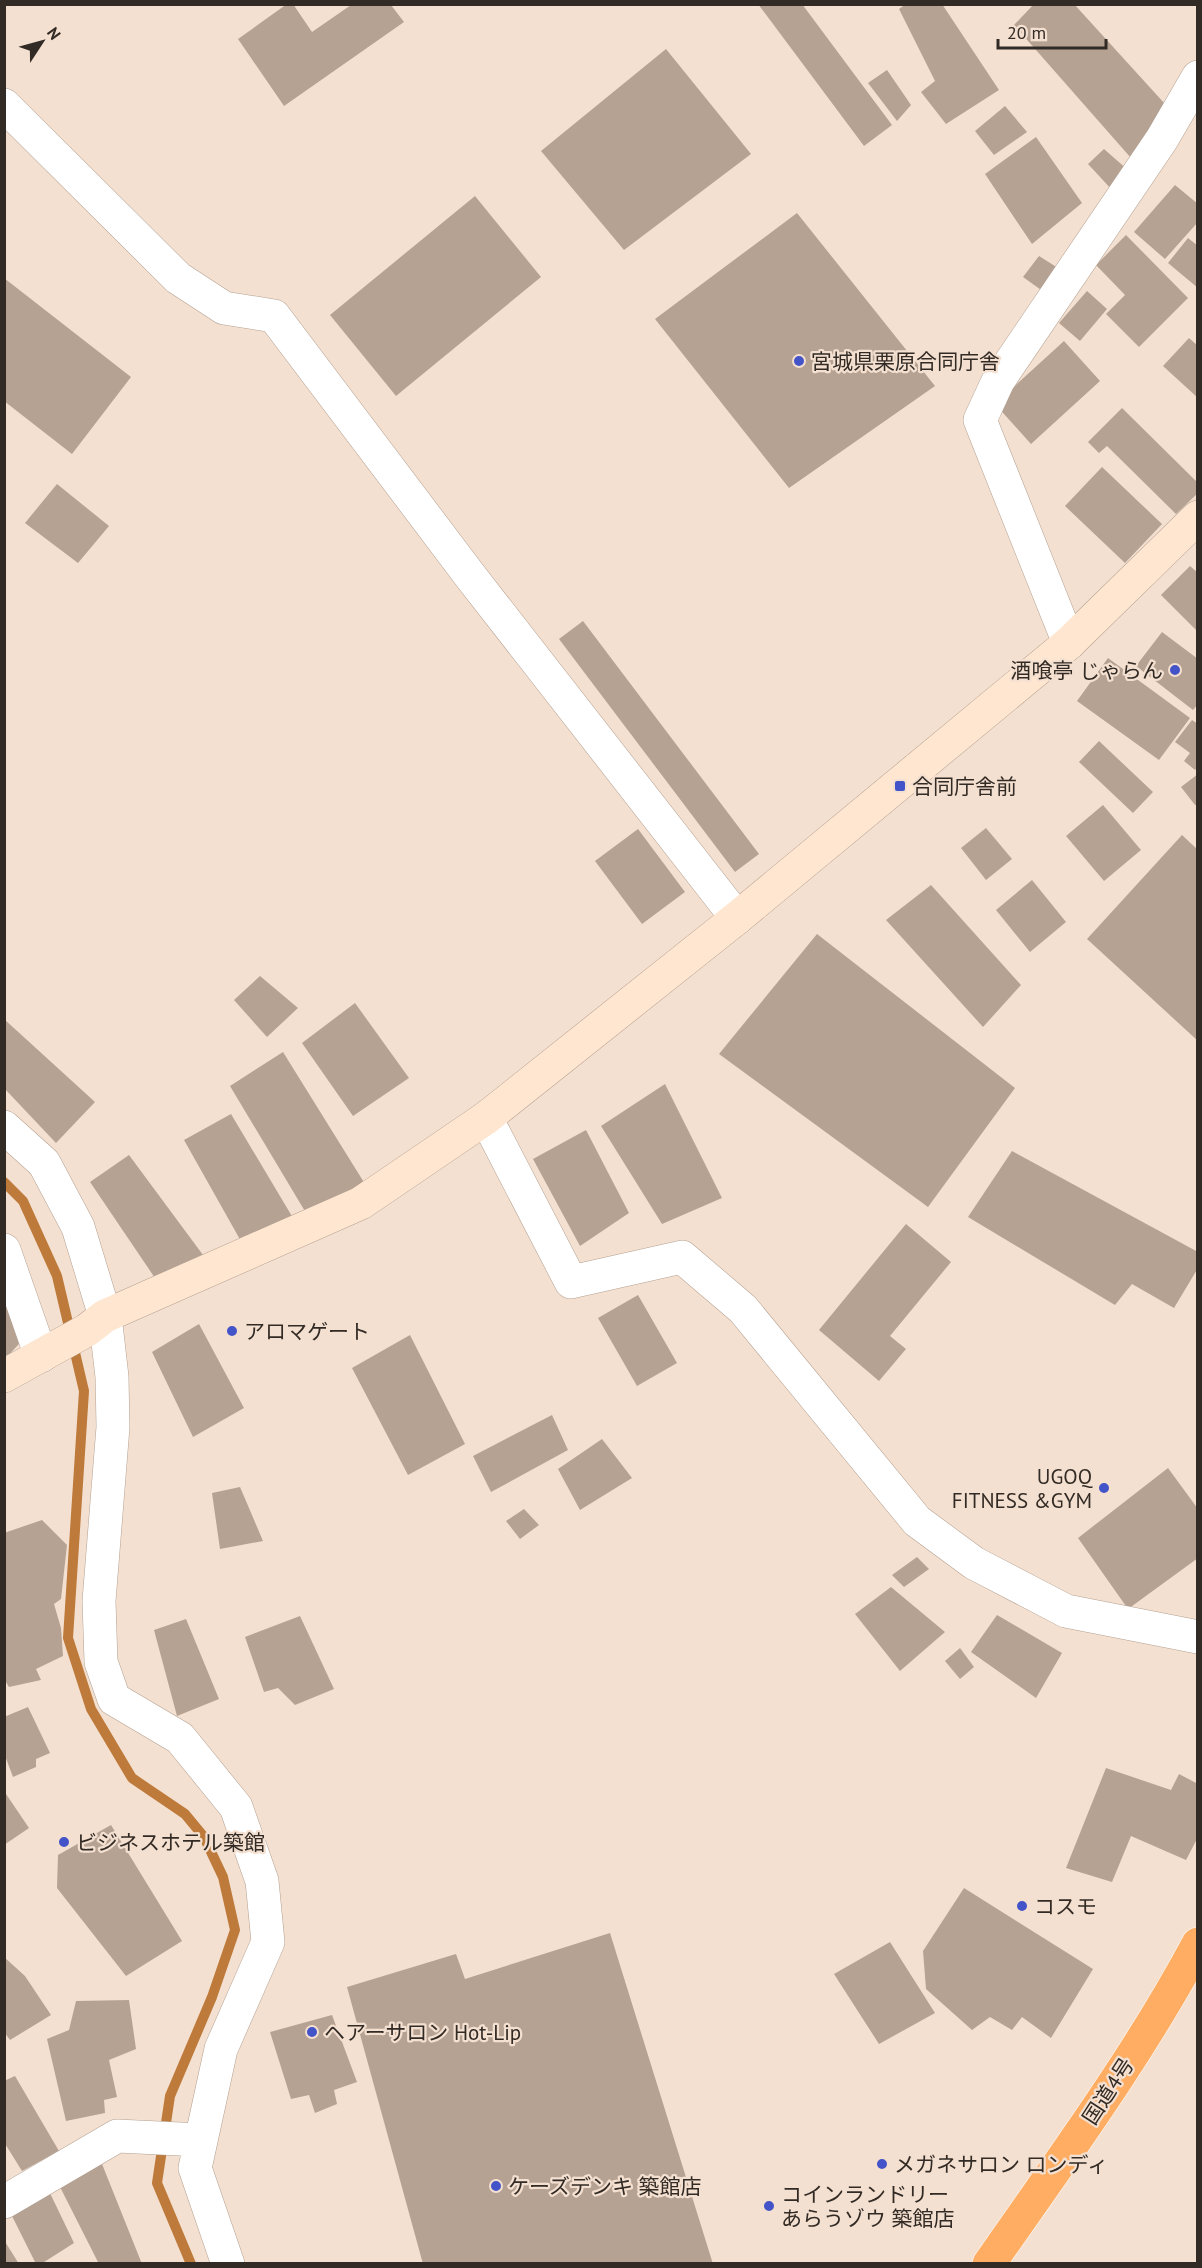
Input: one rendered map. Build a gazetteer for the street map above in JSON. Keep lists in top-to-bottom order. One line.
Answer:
{"streets":{"highway":["国道4号"]},"places":{"other":["宮城県栗原合同庁舎","酒喰亭 じゃらん","アロマゲート","UGOQ FITNESS &GYM","ビジネスホテル築館","コスモ","ヘアーサロン Hot-Lip","メガネサロン ロンディ","ケーズデンキ 築館店","コインランドリー あらうゾウ 築館店"],"transit":["合同庁舎前"]},"scale_bar":"20 m","north":"top right"}
